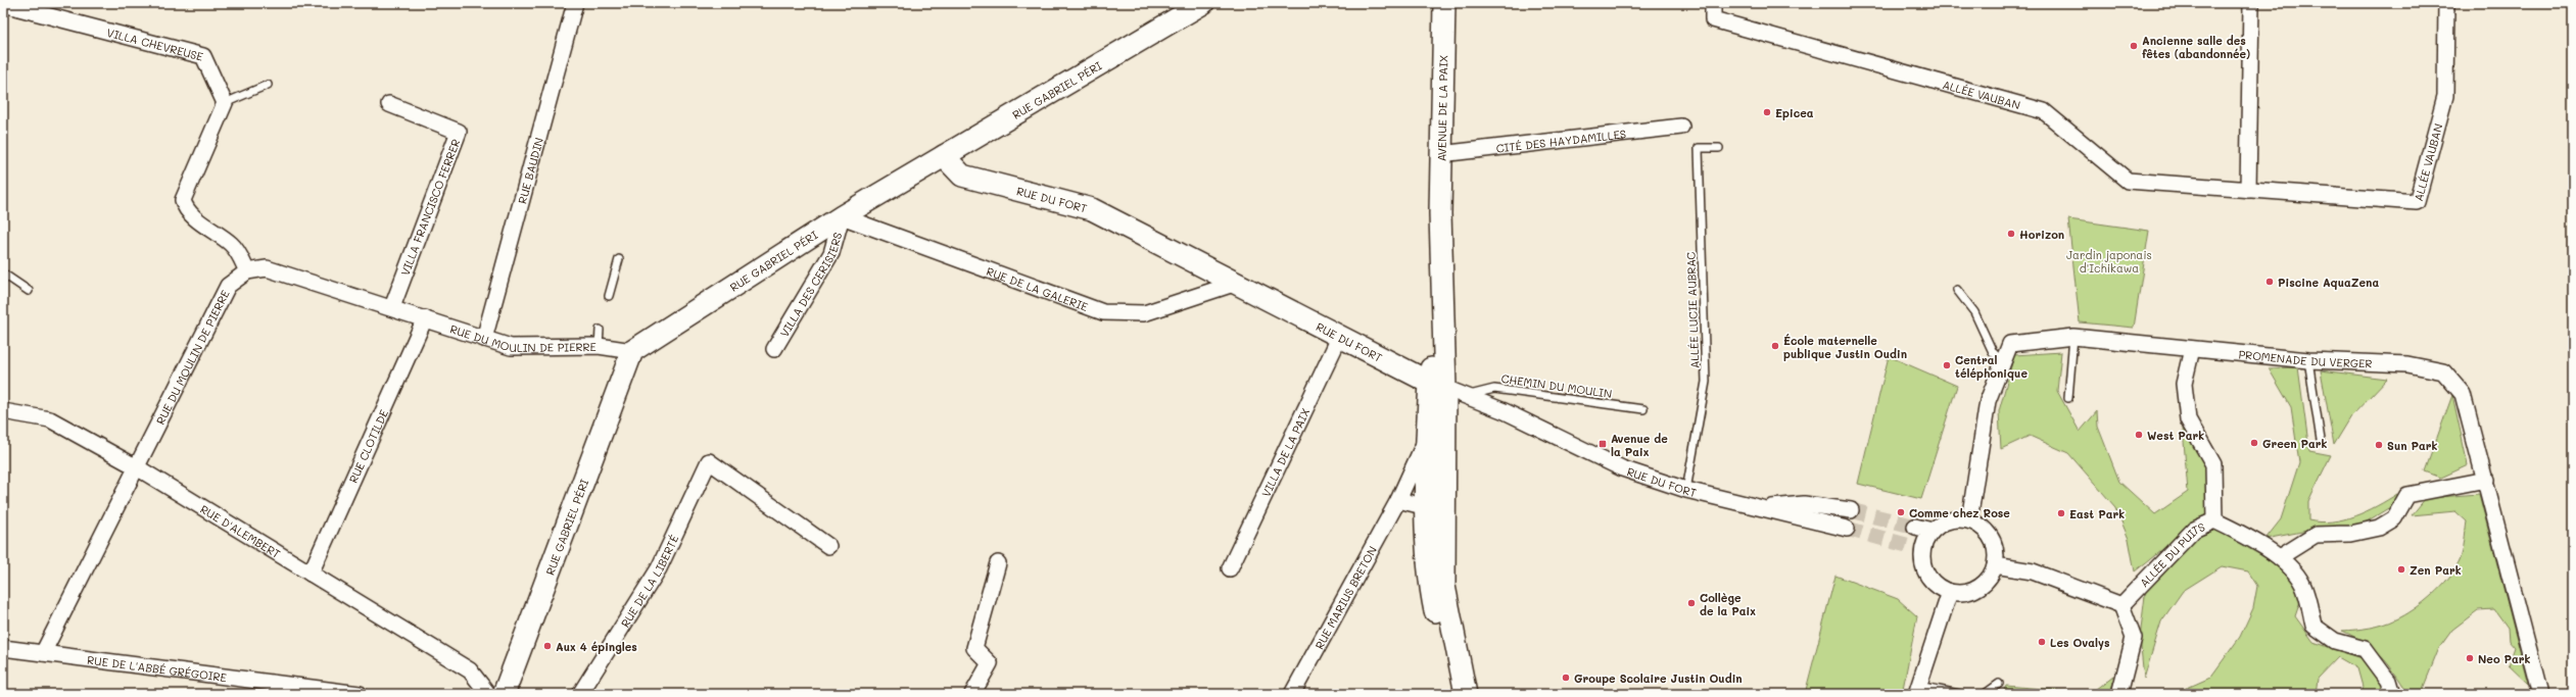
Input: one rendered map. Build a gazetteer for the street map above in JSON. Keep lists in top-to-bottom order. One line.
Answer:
{"streets":{"main road":["RUE GABRIEL PÉRI","AVENUE DE LA PAIX","RUE DU FORT"],"street":["VILLA CHEVREUSE","ALLÉE VAUBAN","CITÉ DES HAYDAMILLES","RUE BAUDIN","VILLA FRANCISCO FERRER","VILLA DES CERISIERS","RUE DE LA GALERIE","RUE DU MOULIN DE PIERRE","PROMENADE DU VERGER","RUE CLOTILDE","VILLA DE LA PAIX","RUE D'ALEMBERT","ALLÉE DU PUITS","RUE DE LA LIBERTÉ","RUE MARIUS BRETON","RUE DE L'ABBÉ GRÉGOIRE"],"lane":["ALLÉE LUCIE AUBRAC","CHEMIN DU MOULIN"]},"crossings":[["RUE GABRIEL PÉRI","RUE DU FORT"],["RUE GABRIEL PÉRI","VILLA DES CERISIERS"],["RUE GABRIEL PÉRI","RUE DE LA GALERIE"],["RUE GABRIEL PÉRI","RUE DU MOULIN DE PIERRE"],["AVENUE DE LA PAIX","CITÉ DES HAYDAMILLES"],["AVENUE DE LA PAIX","RUE DU FORT"],["AVENUE DE LA PAIX","RUE MARIUS BRETON"],["RUE BAUDIN","RUE DU MOULIN DE PIERRE"],["RUE DU FORT","RUE DE LA GALERIE"],["RUE DU FORT","ALLÉE LUCIE AUBRAC"],["RUE DU FORT","CHEMIN DU MOULIN"],["RUE DU FORT","VILLA DE LA PAIX"],["VILLA FRANCISCO FERRER","RUE DU MOULIN DE PIERRE"],["VILLA DES CERISIERS","RUE DE LA GALERIE"],["RUE DU MOULIN DE PIERRE","RUE CLOTILDE"],["RUE DU MOULIN DE PIERRE","RUE D'ALEMBERT"],["RUE DU MOULIN DE PIERRE","RUE DE L'ABBÉ GRÉGOIRE"],["RUE CLOTILDE","RUE D'ALEMBERT"]],"parks":["Jardin japonais d'Ichikawa"],"places":{"other":["Ancienne salle des fêtes (abandonnée)","Epicea","Horizon","Piscine AquaZena","École maternelle publique Justin Oudin","Central téléphonique","West Park","Green Park","Sun Park","Comme chez Rose","East Park","Zen Park","Collège de la Paix","Les Ovalys","Aux 4 épingles","Neo Park","Groupe Scolaire Justin Oudin"],"transit":["Avenue de la Paix"]}}
